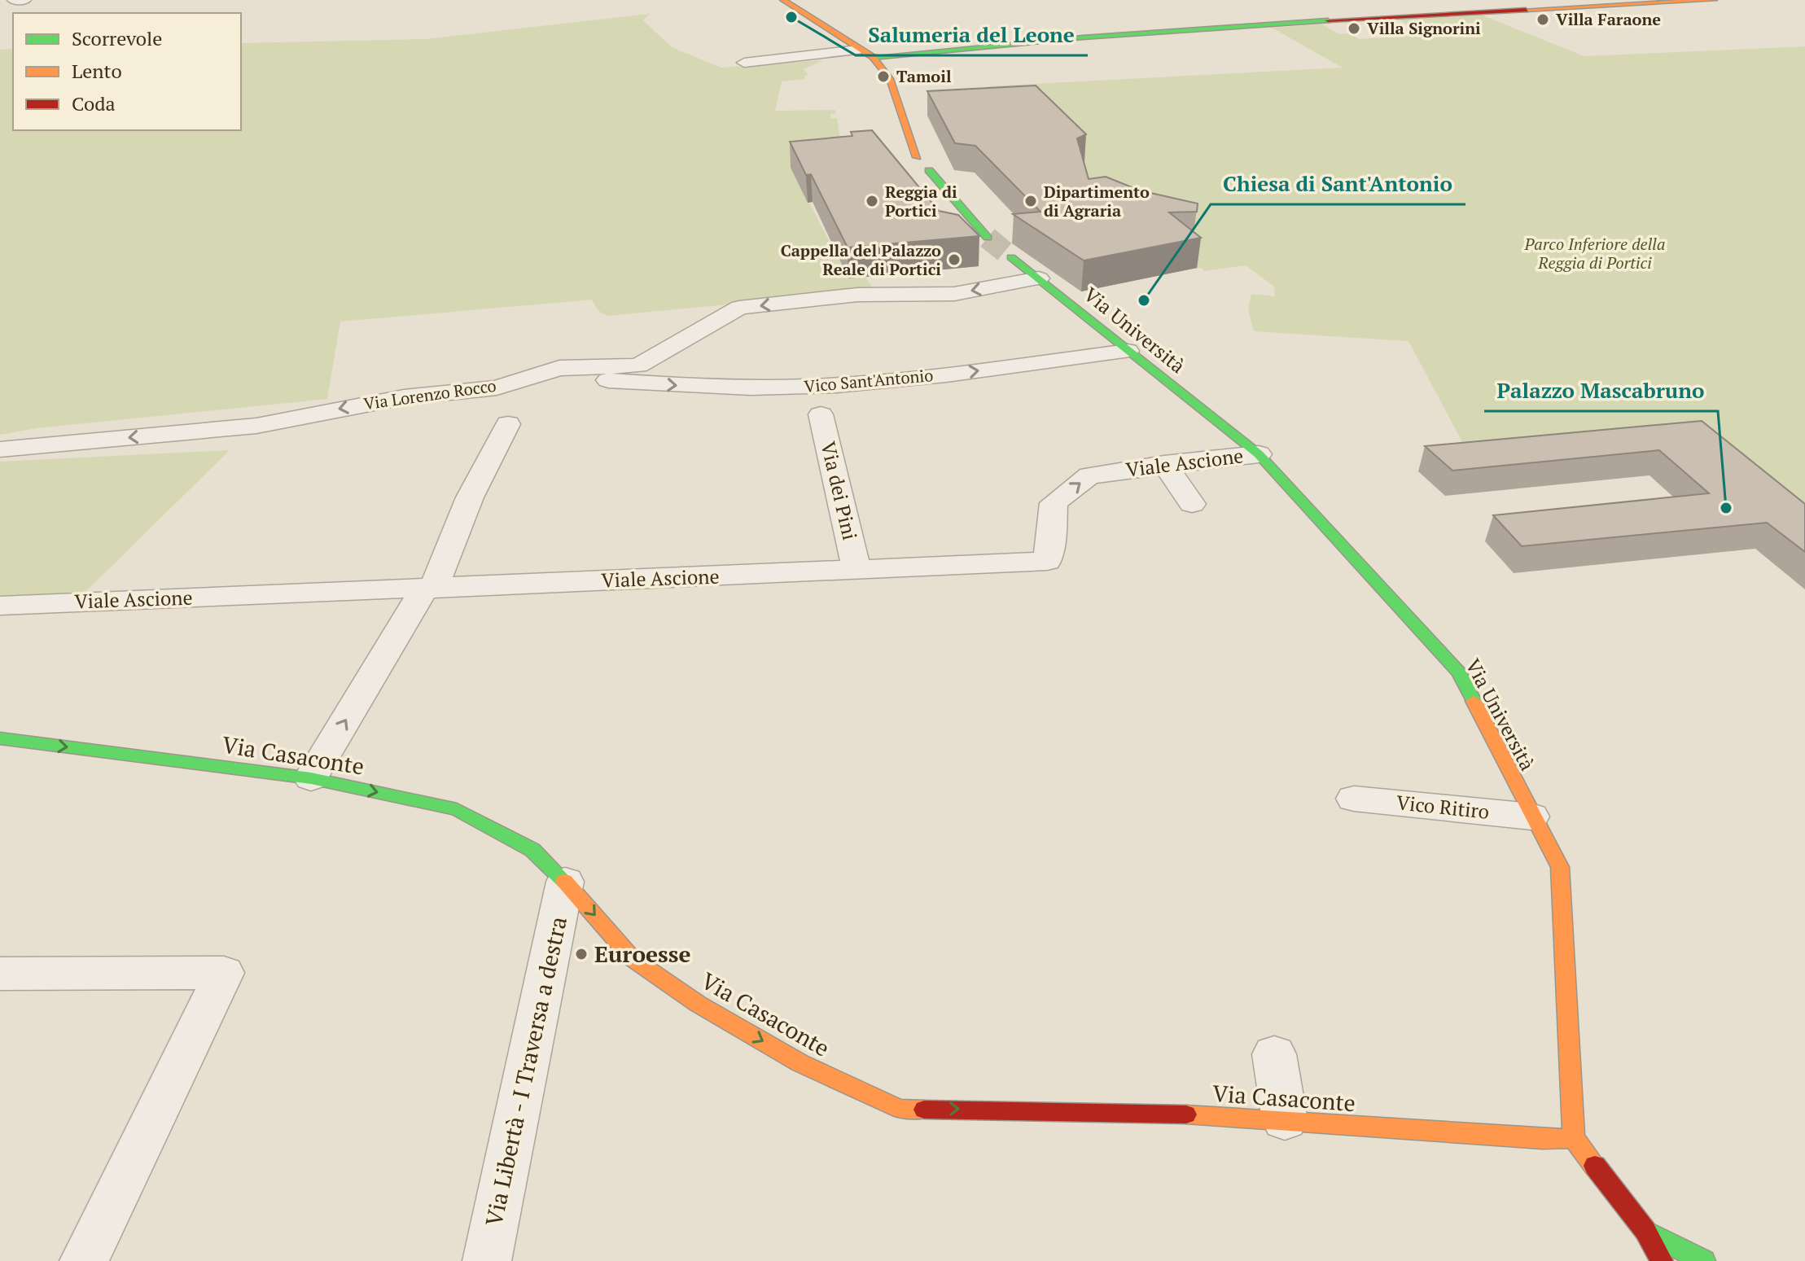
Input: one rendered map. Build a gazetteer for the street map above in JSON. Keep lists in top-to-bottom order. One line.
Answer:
{"streets":{"main road":["Via Università","Via Casaconte"],"street":["Vico Sant'Antonio","Via Lorenzo Rocco","Viale Ascione","Via dei Pini","Vico Ritiro","Via Libertà - I Traversa a destra"]},"crossings":[["Via Università","Vico Sant'Antonio"],["Via Università","Via Lorenzo Rocco"],["Via Università","Viale Ascione"],["Via Università","Via Casaconte"],["Via Università","Vico Ritiro"],["Vico Sant'Antonio","Via Lorenzo Rocco"],["Viale Ascione","Via dei Pini"],["Via Casaconte","Via Libertà - I Traversa a destra"]],"one_way":["Vico Sant'Antonio","Via Lorenzo Rocco","Via Casaconte"],"parks":["Parco Inferiore della Reggia di Portici"],"places":["Salumeria del Leone","Villa Faraone","Villa Signorini","Tamoil","Reggia di Portici","Dipartimento di Agraria","Cappella del Palazzo Reale di Portici","Chiesa di Sant'Antonio","Palazzo Mascabruno","Euroesse"],"legend":["Scorrevole","Lento","Coda"]}
